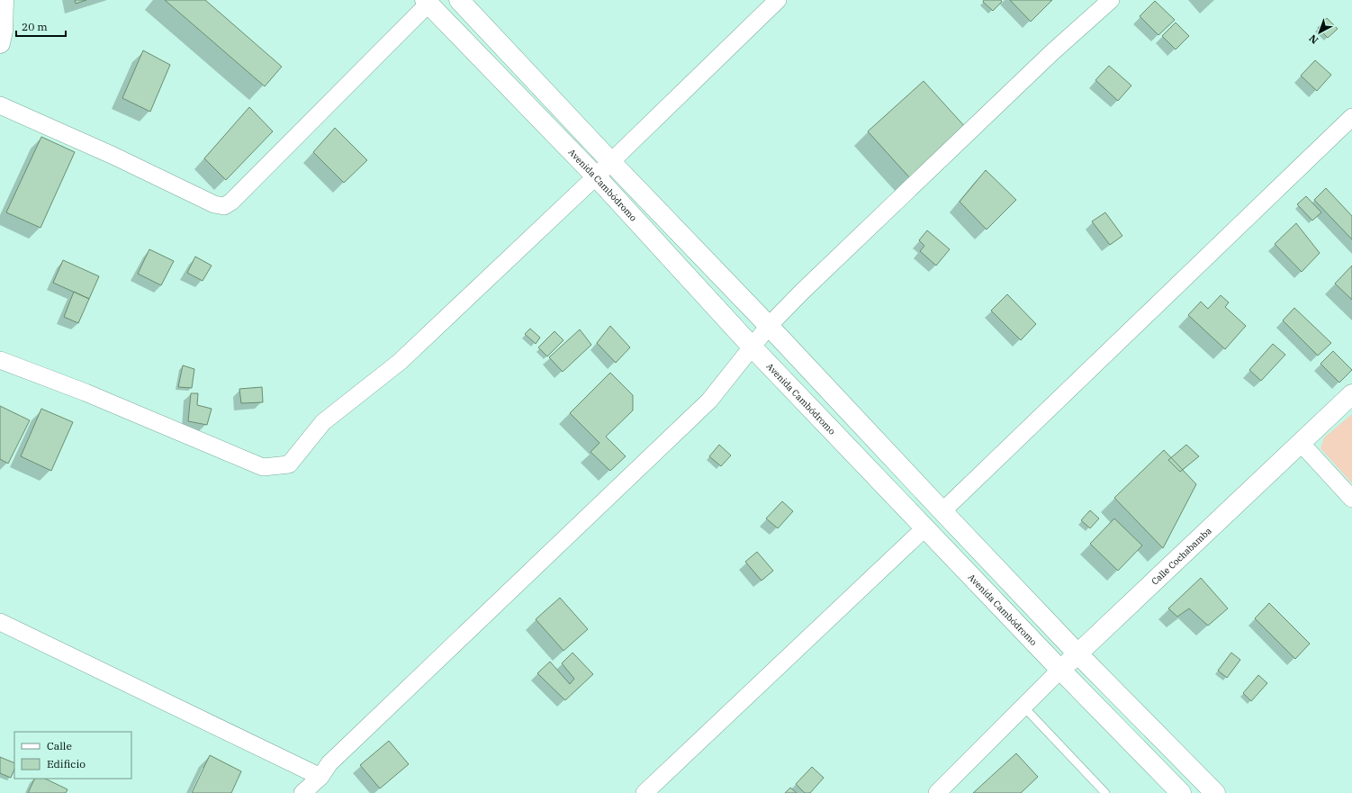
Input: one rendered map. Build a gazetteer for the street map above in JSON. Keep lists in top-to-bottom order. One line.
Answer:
{"streets":{"street":["Avenida Cambódromo","Calle Cochabamba"]},"crossings":[["Avenida Cambódromo","Calle Cochabamba"]],"legend":["Calle","Edificio"],"scale_bar":"20 m","north":"bottom left"}
